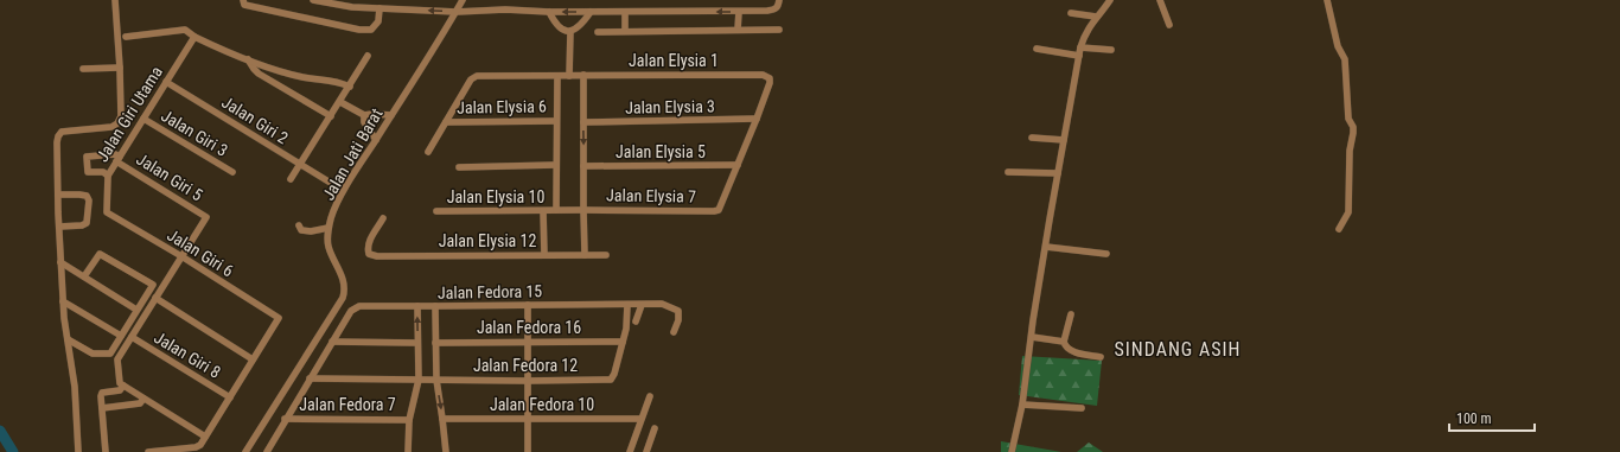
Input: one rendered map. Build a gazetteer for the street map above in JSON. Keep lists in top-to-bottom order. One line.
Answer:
{"streets":{"street":["Jalan Elysia 1","Jalan Elysia 6","Jalan Elysia 3","Jalan Giri Utama","Jalan Giri 2","Jalan Giri 3","Jalan Elysia 5","Jalan Jati Barat","Jalan Giri 5","Jalan Elysia 7","Jalan Elysia 10","Jalan Elysia 12","Jalan Giri 6","Jalan Fedora 15","Jalan Fedora 16","Jalan Giri 8","Jalan Fedora 12","Jalan Fedora 7","Jalan Fedora 10"]},"crossings":[["Jalan Elysia 1","Jalan Elysia 6"],["Jalan Elysia 1","Jalan Elysia 3"],["Jalan Giri Utama","Jalan Giri 2"],["Jalan Giri Utama","Jalan Giri 3"],["Jalan Giri Utama","Jalan Giri 5"],["Jalan Giri Utama","Jalan Giri 6"],["Jalan Elysia 5","Jalan Elysia 7"],["Jalan Giri 5","Jalan Giri 6"],["Jalan Elysia 7","Jalan Elysia 10"],["Jalan Fedora 16","Jalan Fedora 12"]],"districts":["SINDANG ASIH"],"scale_bar":"100 m"}
